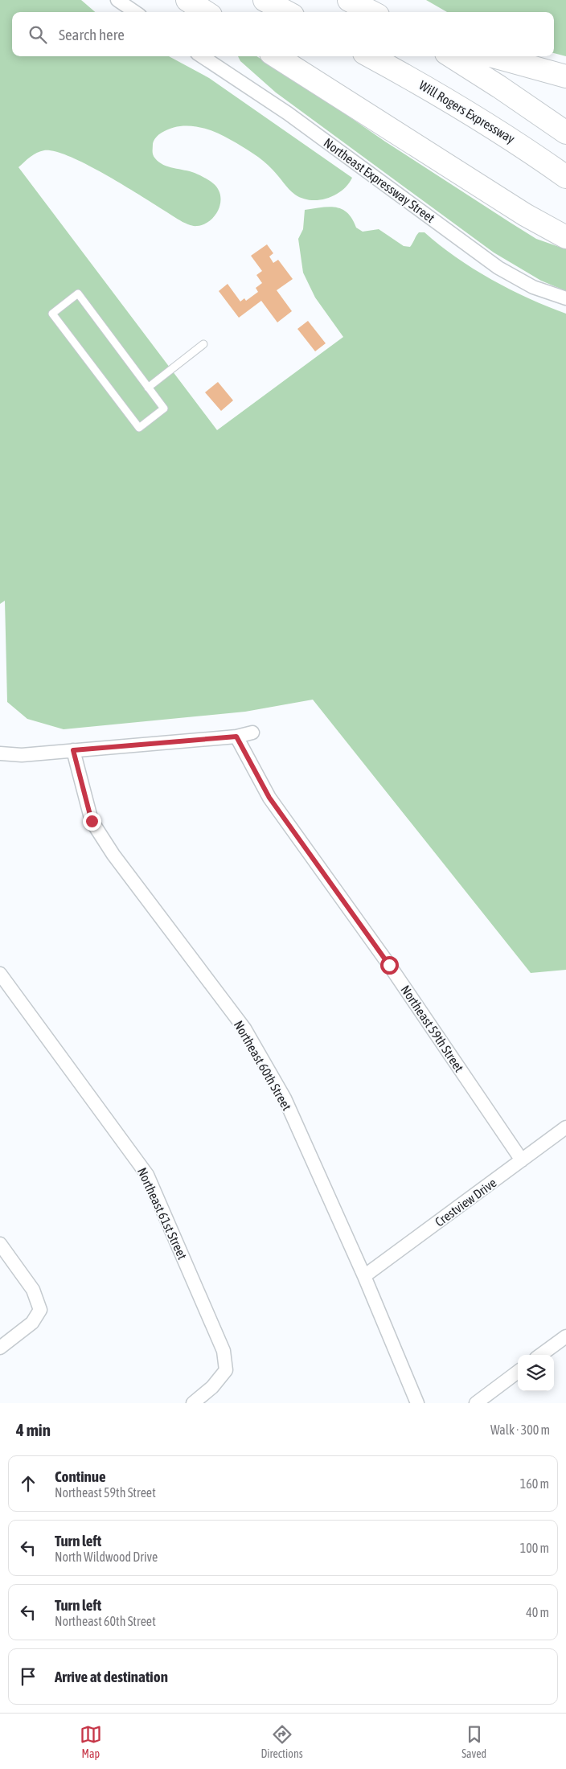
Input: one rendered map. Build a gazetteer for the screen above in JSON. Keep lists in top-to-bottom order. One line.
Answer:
{"streets":{"highway":["Will Rogers Expressway"],"street":["Northeast Expressway Street","Northeast 59th Street","Northeast 60th Street","Crestview Drive","Northeast 61st Street"]},"crossings":[["Northeast 59th Street","Crestview Drive"],["Northeast 60th Street","Crestview Drive"]],"page":{"search":"Search here","heading":["4 min","Walk · 300 m"],"list":[["Continue","Northeast 59th Street","160 m"],["Turn left","North Wildwood Drive","100 m"],["Turn left","Northeast 60th Street","40 m"],"Arrive at destination"],"nav":["Map","Directions","Saved"]}}
